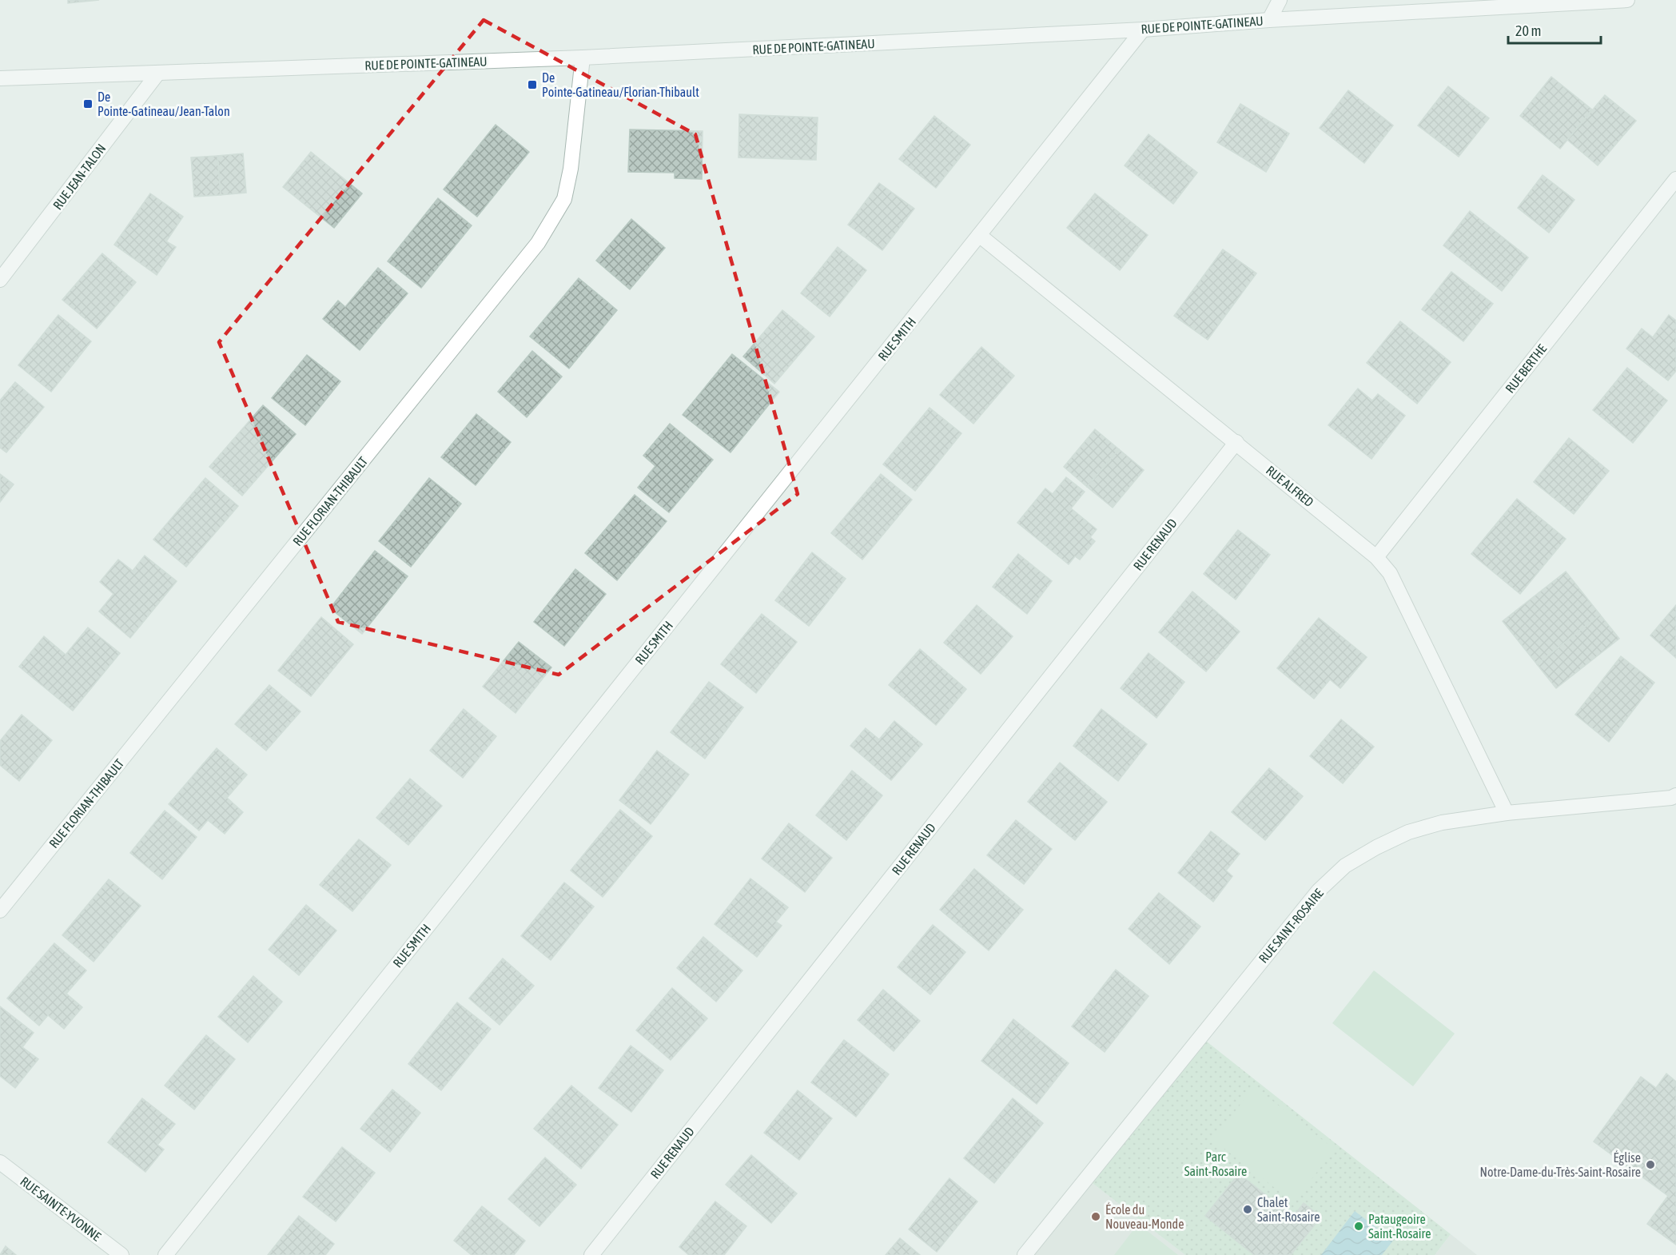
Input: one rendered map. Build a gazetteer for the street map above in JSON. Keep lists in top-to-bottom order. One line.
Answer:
{"streets":{"street":["RUE DE POINTE-GATINEAU","RUE JEAN-TALON","RUE SMITH","RUE BERTHE","RUE ALFRED","RUE FLORIAN-THIBAULT","RUE RENAUD","RUE SAINT-ROSAIRE","RUE SAINTE-YVONNE"]},"crossings":[["RUE DE POINTE-GATINEAU","RUE JEAN-TALON"],["RUE DE POINTE-GATINEAU","RUE SMITH"],["RUE DE POINTE-GATINEAU","RUE FLORIAN-THIBAULT"],["RUE SMITH","RUE ALFRED"],["RUE BERTHE","RUE ALFRED"],["RUE ALFRED","RUE RENAUD"],["RUE ALFRED","RUE SAINT-ROSAIRE"]],"parks":["Parc Saint-Rosaire"],"places":{"transit":["De Pointe-Gatineau/Florian-Thibault","De Pointe-Gatineau/Jean-Talon"],"other":["Église Notre-Dame-du-Très-Saint-Rosaire","Chalet Saint-Rosaire","École du Nouveau-Monde","Pataugeoire Saint-Rosaire"]},"scale_bar":"20 m"}
